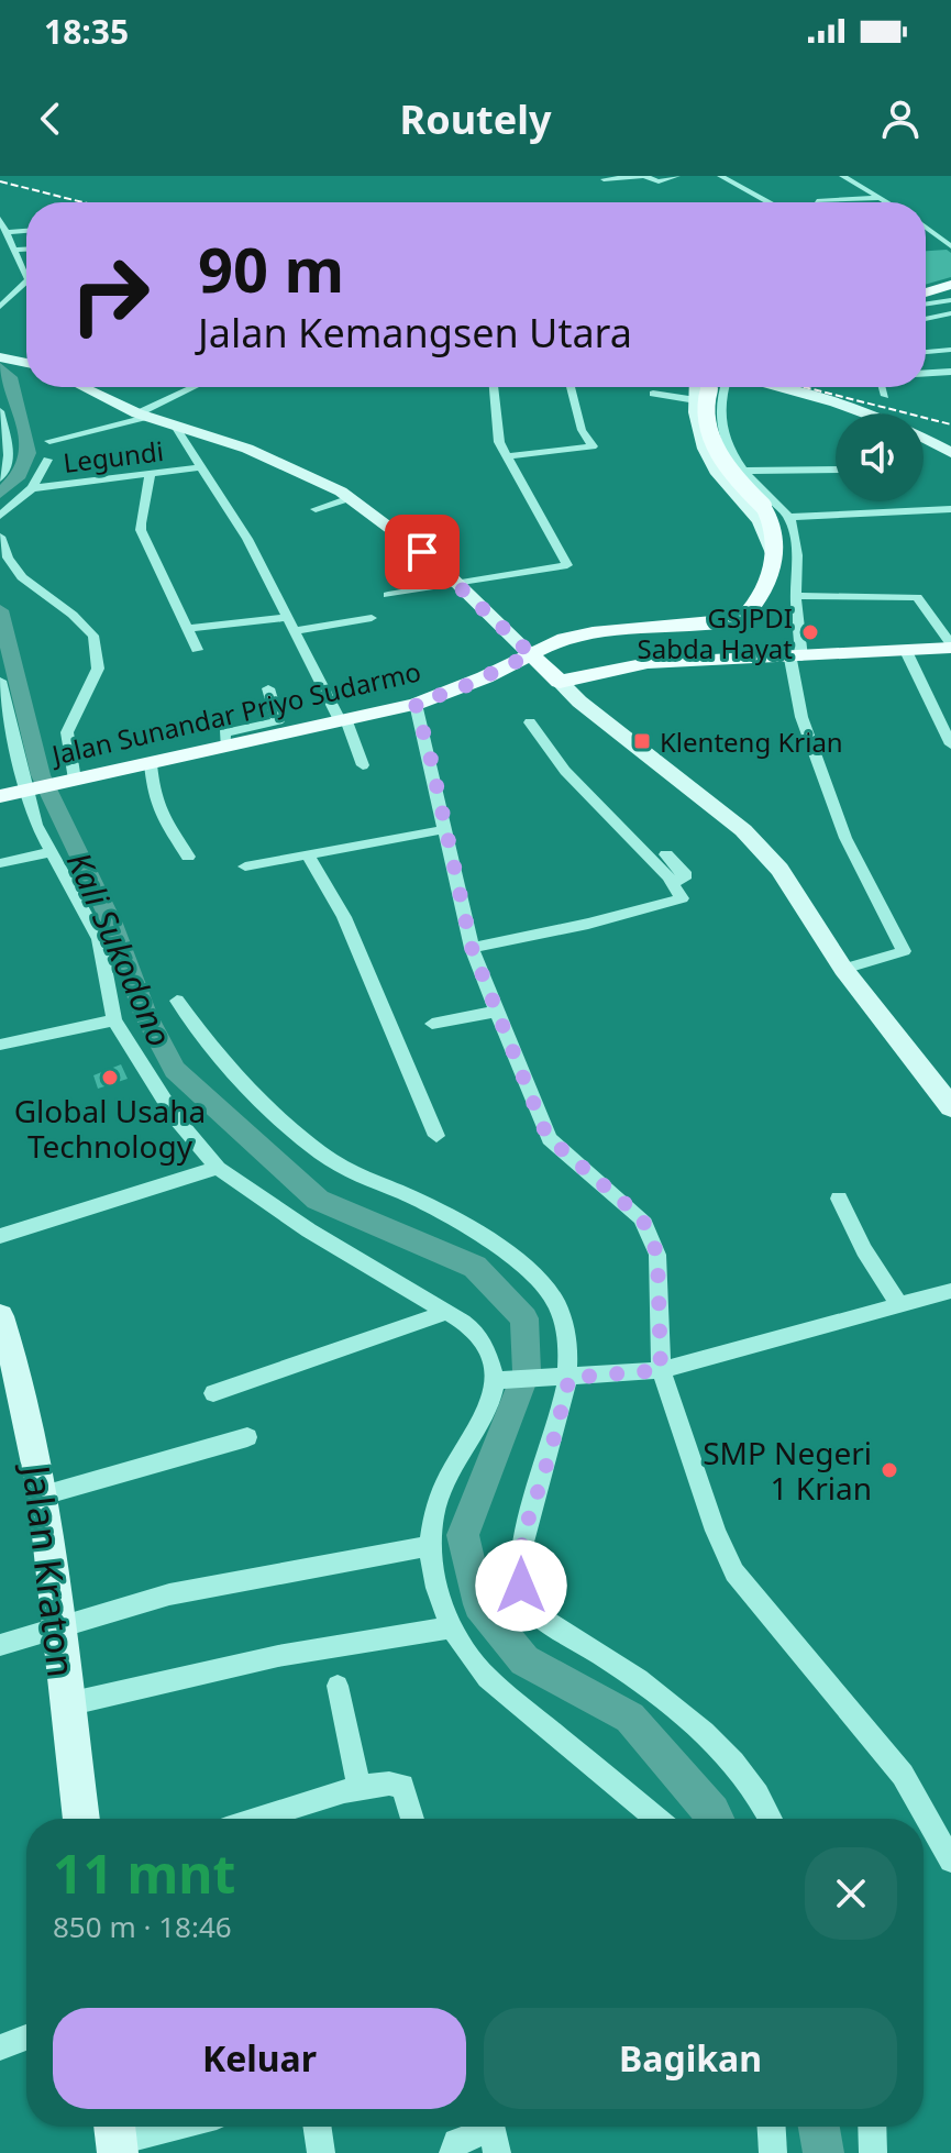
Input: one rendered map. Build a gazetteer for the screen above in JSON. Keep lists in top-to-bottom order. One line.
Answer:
{"streets":{"main road":["Jalan Sunandar Priyo Sudarmo","Jalan Kraton"],"street":["Legundi"]},"water":["Kali Sukodono"],"places":{"other":["GSJPDI Sabda Hayat","Global Usaha Technology","SMP Negeri 1 Krian"],"transit":["Klenteng Krian"]},"page":{"status":"18:35","header":"Routely","turn":["90 m","Jalan Kemangsen Utara"],"heading":["11 mnt","850 m · 18:46"],"buttons":["Keluar","Bagikan"]}}
